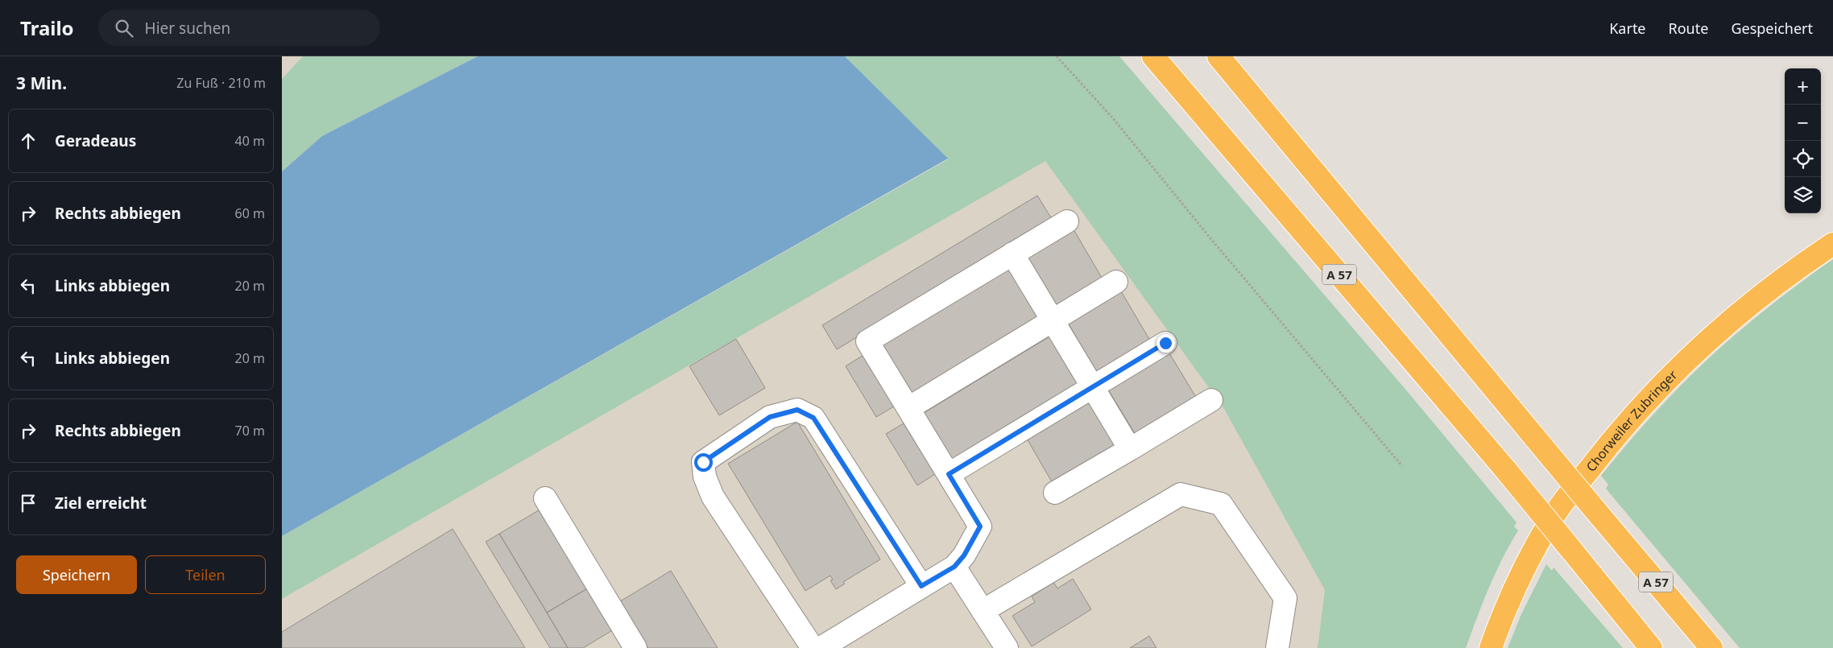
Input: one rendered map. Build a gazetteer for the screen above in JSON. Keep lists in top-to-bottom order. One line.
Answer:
{"streets":{"highway":["A 57","Chorweiler Zubringer"]},"page":{"header":"Trailo","search":"Hier suchen","nav":["Karte","Route","Gespeichert"],"heading":["3 Min.","Zu Fuß · 210 m"],"map_buttons":["+","−"],"list":[["Geradeaus","40 m"],["Rechts abbiegen","60 m"],["Links abbiegen","20 m"],["Links abbiegen","20 m"],["Rechts abbiegen","70 m"],"Ziel erreicht"],"buttons":["Speichern","Teilen"]}}
